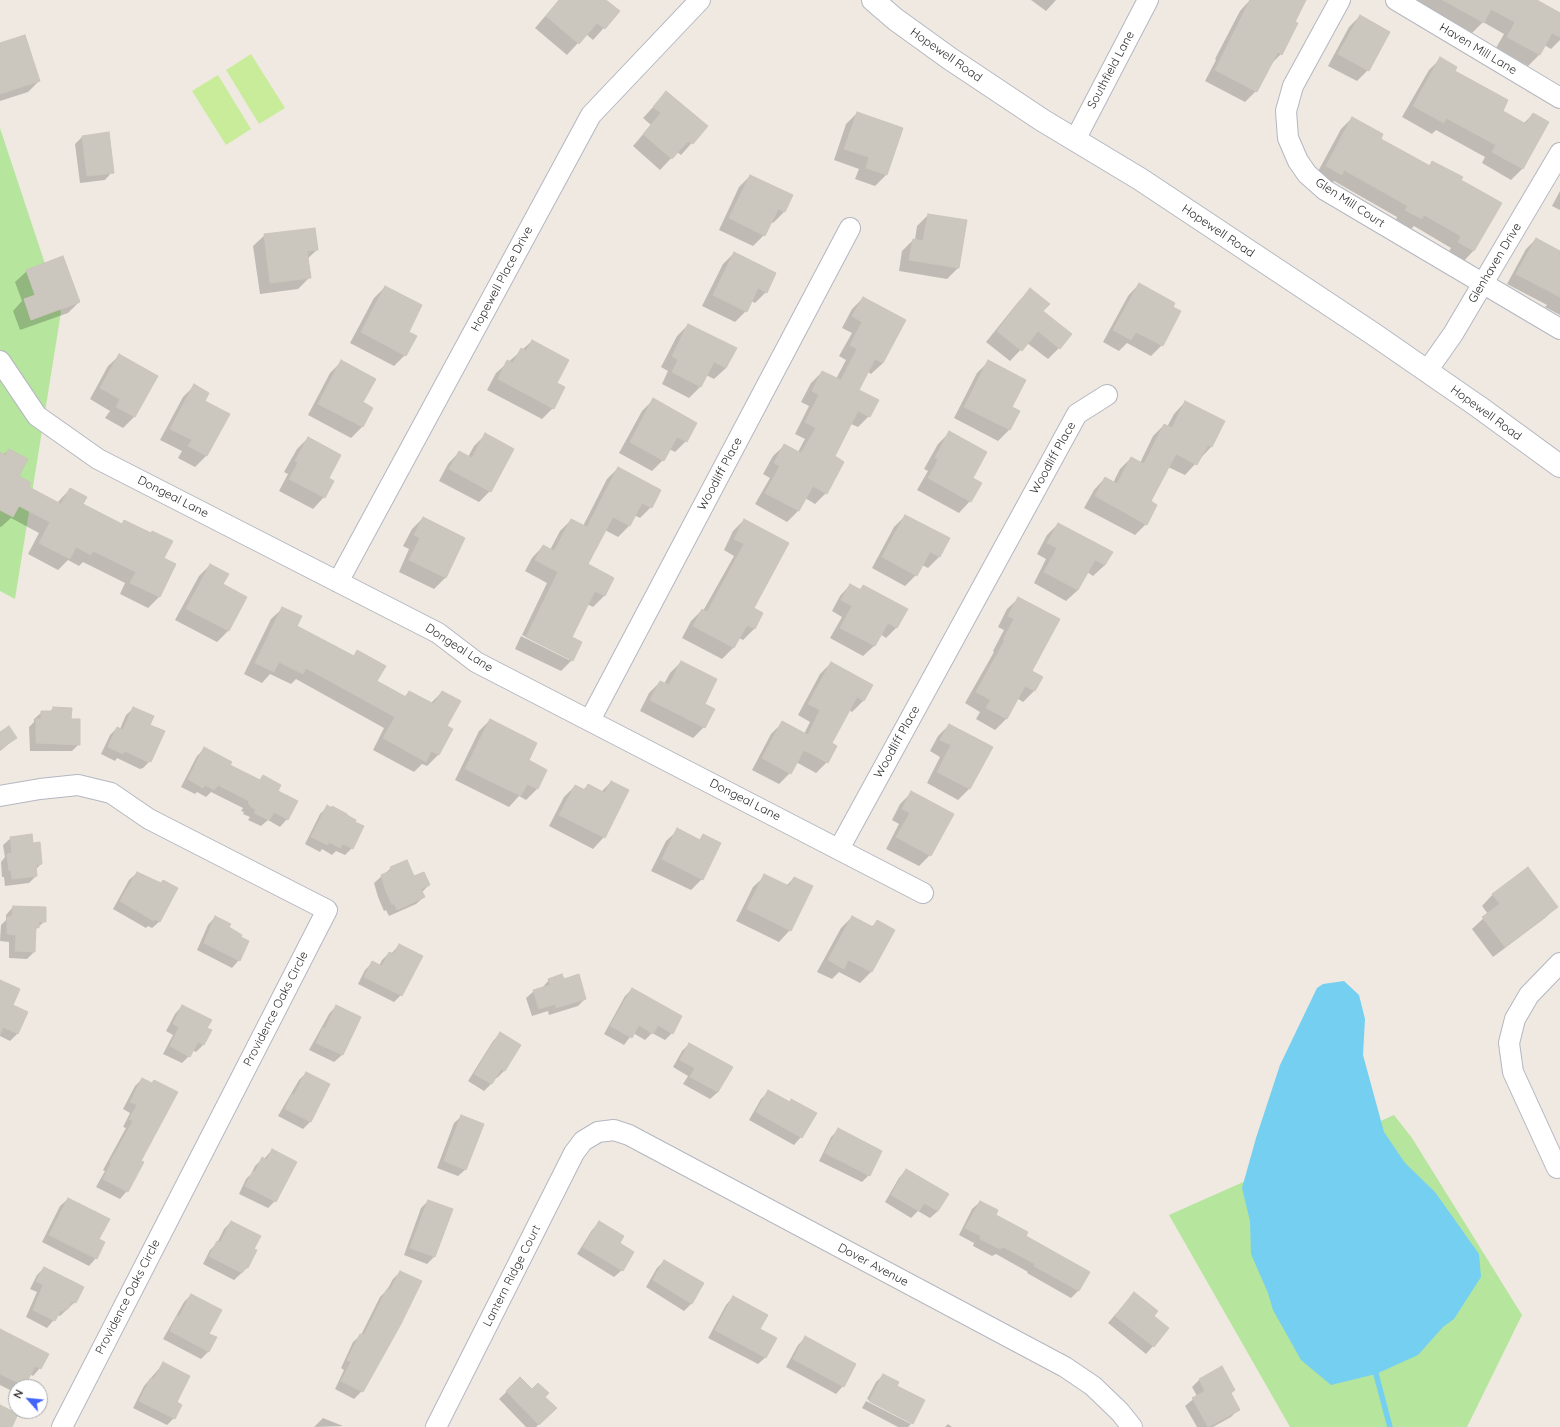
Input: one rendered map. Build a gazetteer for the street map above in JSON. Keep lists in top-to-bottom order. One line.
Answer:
{"streets":{"street":["Haven Mill Lane","Hopewell Road","Southfield Lane","Glen Mill Court","Glenhaven Drive","Hopewell Place Drive","Woodliff Place","Dongeal Lane","Providence Oaks Circle","Dover Avenue","Lantern Ridge Court"]},"crossings":[["Hopewell Road","Southfield Lane"],["Hopewell Road","Glenhaven Drive"],["Glen Mill Court","Glenhaven Drive"],["Hopewell Place Drive","Dongeal Lane"],["Woodliff Place","Dongeal Lane"],["Dover Avenue","Lantern Ridge Court"]],"north":"top left"}
